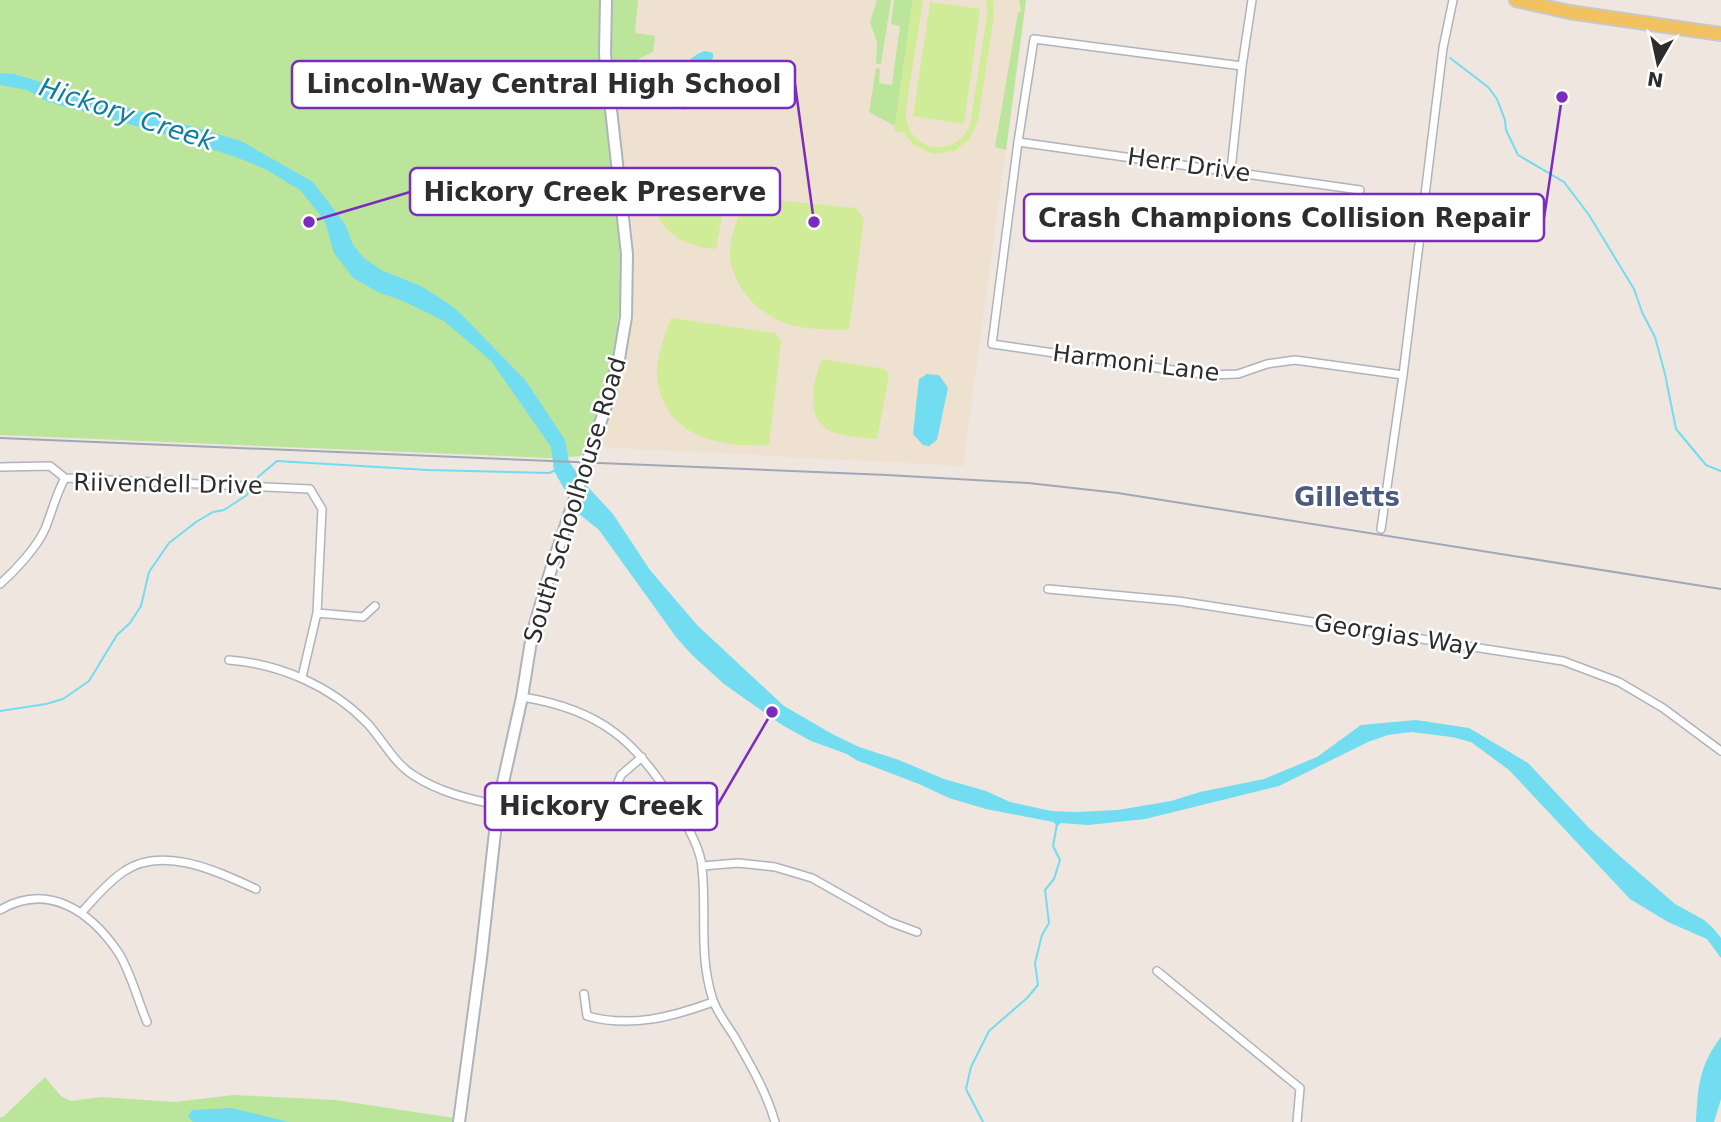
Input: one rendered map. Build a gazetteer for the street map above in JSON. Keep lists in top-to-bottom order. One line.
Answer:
{"streets":{"street":["Herr Drive","Harmoni Lane","Riivendell Drive","South Schoolhouse Road","Georgias Way"]},"crossings":[["Herr Drive","Harmoni Lane"]],"districts":["Gilletts"],"water":["Hickory Creek"],"places":["Crash Champions Collision Repair","Hickory Creek Preserve","Lincoln-Way Central High School","Hickory Creek"],"north":"bottom"}
